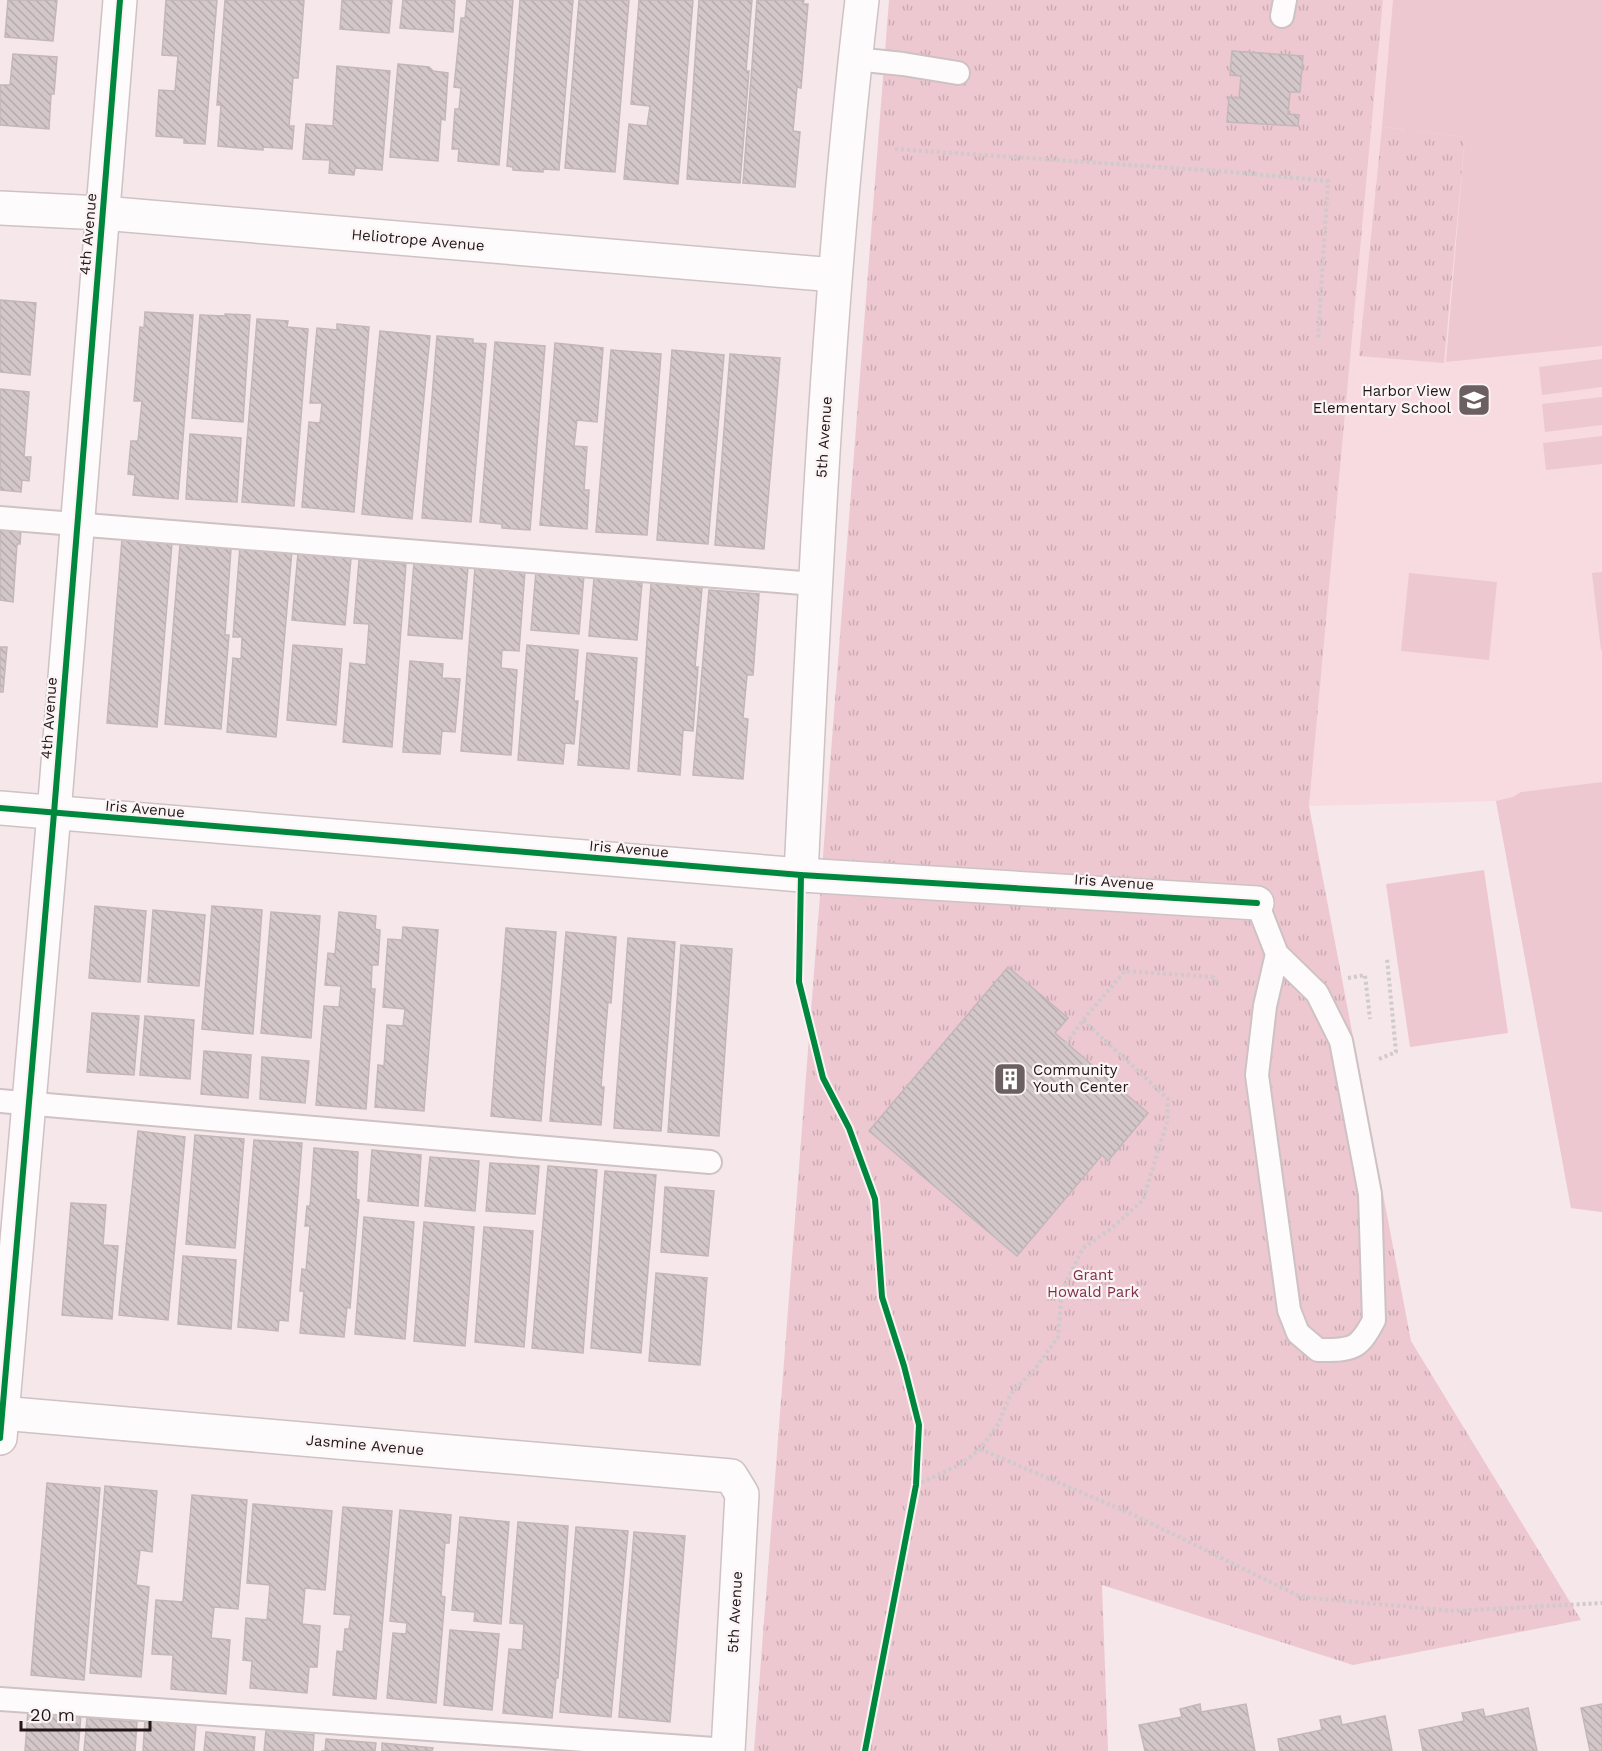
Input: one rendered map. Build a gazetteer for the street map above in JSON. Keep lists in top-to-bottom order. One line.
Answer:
{"streets":{"street":["4th Avenue","Heliotrope Avenue","5th Avenue","Iris Avenue","Jasmine Avenue"]},"crossings":[["4th Avenue","Heliotrope Avenue"],["4th Avenue","Iris Avenue"],["4th Avenue","Jasmine Avenue"],["Heliotrope Avenue","5th Avenue"],["5th Avenue","Iris Avenue"],["5th Avenue","Jasmine Avenue"]],"parks":["Grant Howald Park"],"places":{"school or university":["Harbor View Elementary School"],"building":["Community Youth Center"]},"scale_bar":"20 m"}
